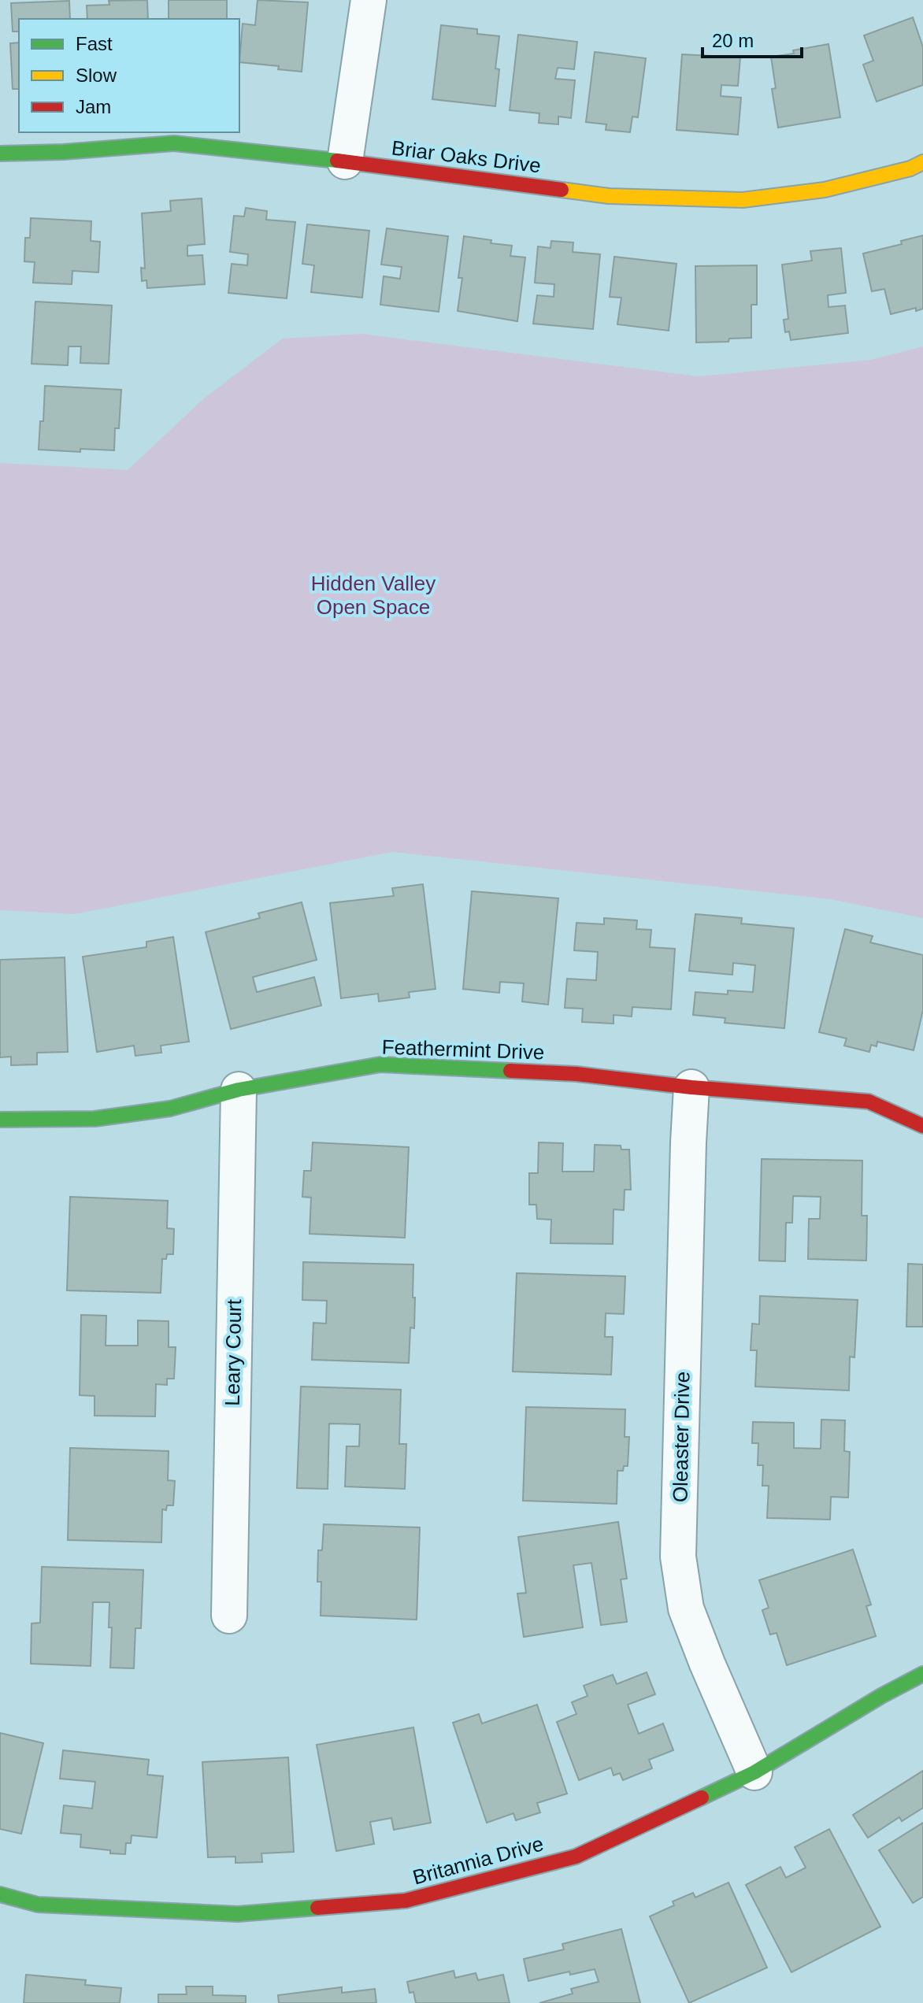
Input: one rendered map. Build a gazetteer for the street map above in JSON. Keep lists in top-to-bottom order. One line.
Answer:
{"streets":{"street":["Briar Oaks Drive","Feathermint Drive","Leary Court","Oleaster Drive","Britannia Drive"]},"crossings":[["Feathermint Drive","Leary Court"],["Feathermint Drive","Oleaster Drive"],["Oleaster Drive","Britannia Drive"]],"parks":["Hidden Valley Open Space"],"legend":["Fast","Slow","Jam"],"scale_bar":"20 m"}
